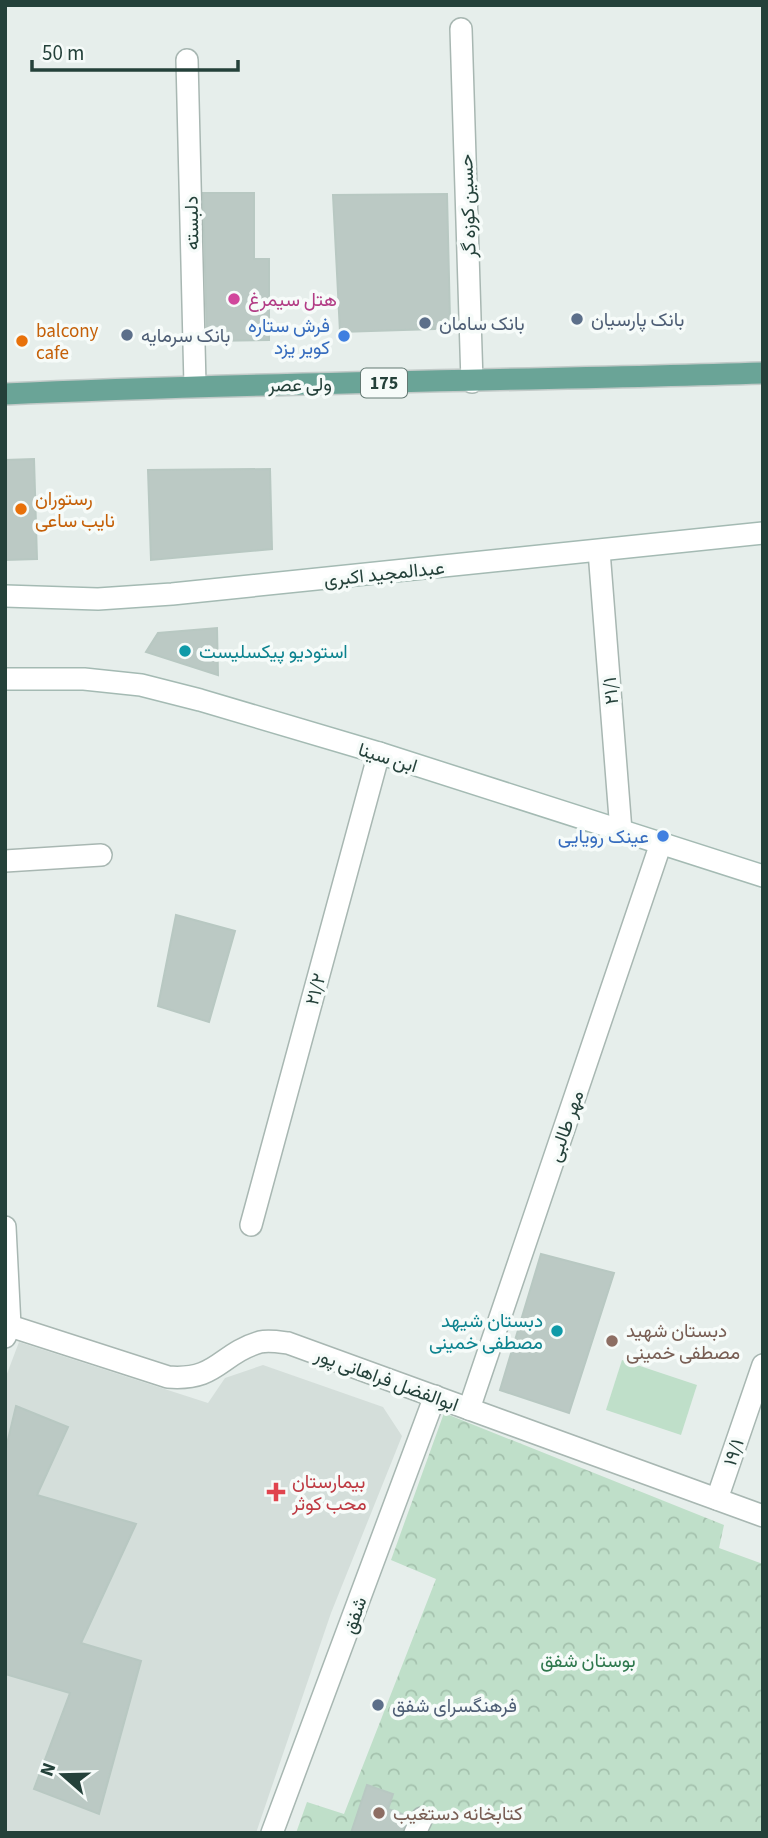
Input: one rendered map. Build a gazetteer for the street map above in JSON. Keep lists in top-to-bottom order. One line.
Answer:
{"streets":{"main road":["175","ولی عصر"],"street":["حسین کوزه گر","دلبسته","عبدالمجید اکبری","۲۱/۱","ابن سینا","۲۱/۲","مهر طالبی","ابوالفضل فراهانی پور","۱۹/۱","شفق"]},"crossings":[["حسین کوزه گر","ولی عصر"],["دلبسته","ولی عصر"],["عبدالمجید اکبری","۲۱/۱"],["۲۱/۱","ابن سینا"],["ابن سینا","۲۱/۲"],["ابن سینا","مهر طالبی"],["مهر طالبی","ابوالفضل فراهانی پور"],["ابوالفضل فراهانی پور","۱۹/۱"],["ابوالفضل فراهانی پور","شفق"]],"parks":["بوستان شفق"],"places":{"other":["هتل سیمرغ","بانک پارسیان","بانک سامان","بانک سرمایه","فرش ستاره کویر یزد","balcony cafe","رستوران نایب ساعی","استودیو پیکسلیست","عینک رویایی","دبستان شیهد مصطفی خمینی","دبستان شهید مصطفی خمینی","فرهنگسرای شفق","کتابخانه دستغیب"],"health":["بیمارستان محب کوثر"]},"scale_bar":"50 m","north":"left"}
